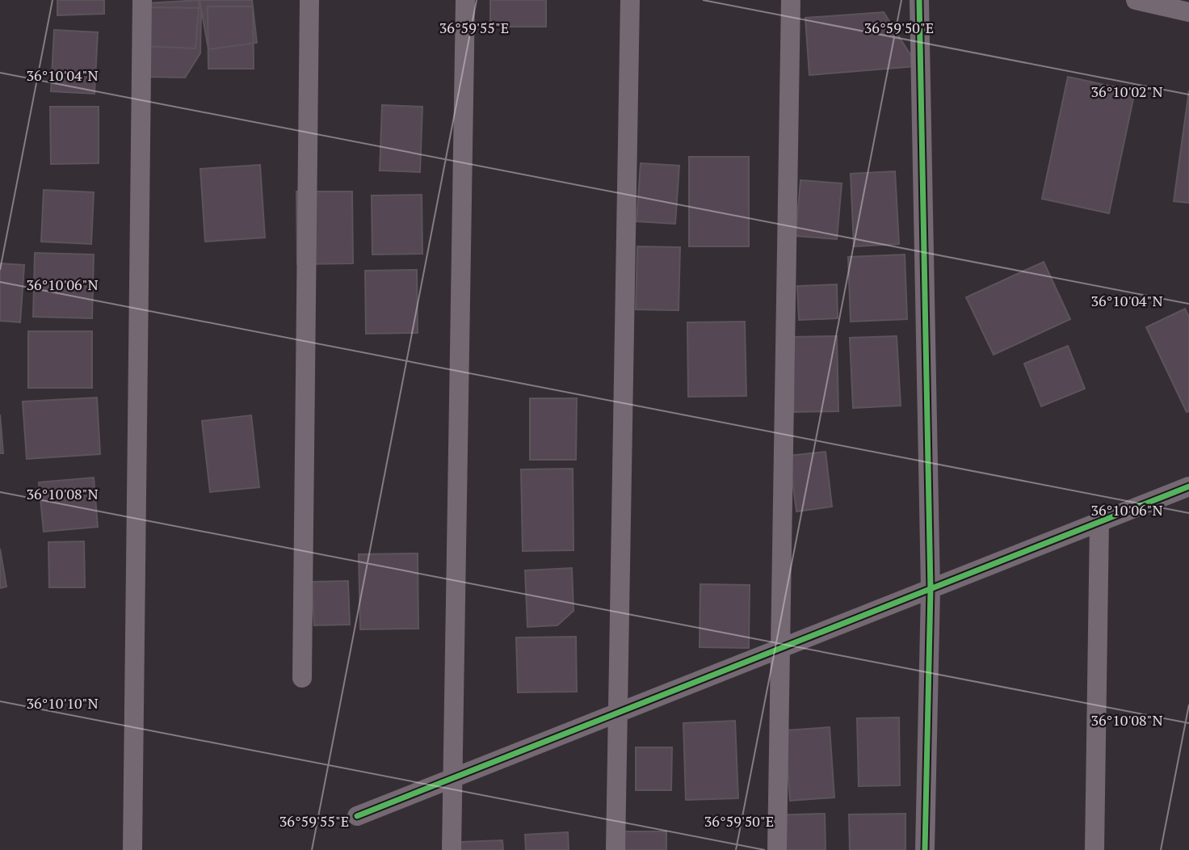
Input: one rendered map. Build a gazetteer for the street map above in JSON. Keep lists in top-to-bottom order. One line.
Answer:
{"coordinates":["36°59'55\"E","36°59'50\"E","36°10'04\"N","36°10'02\"N","36°10'06\"N","36°10'08\"N","36°10'10\"N"]}
